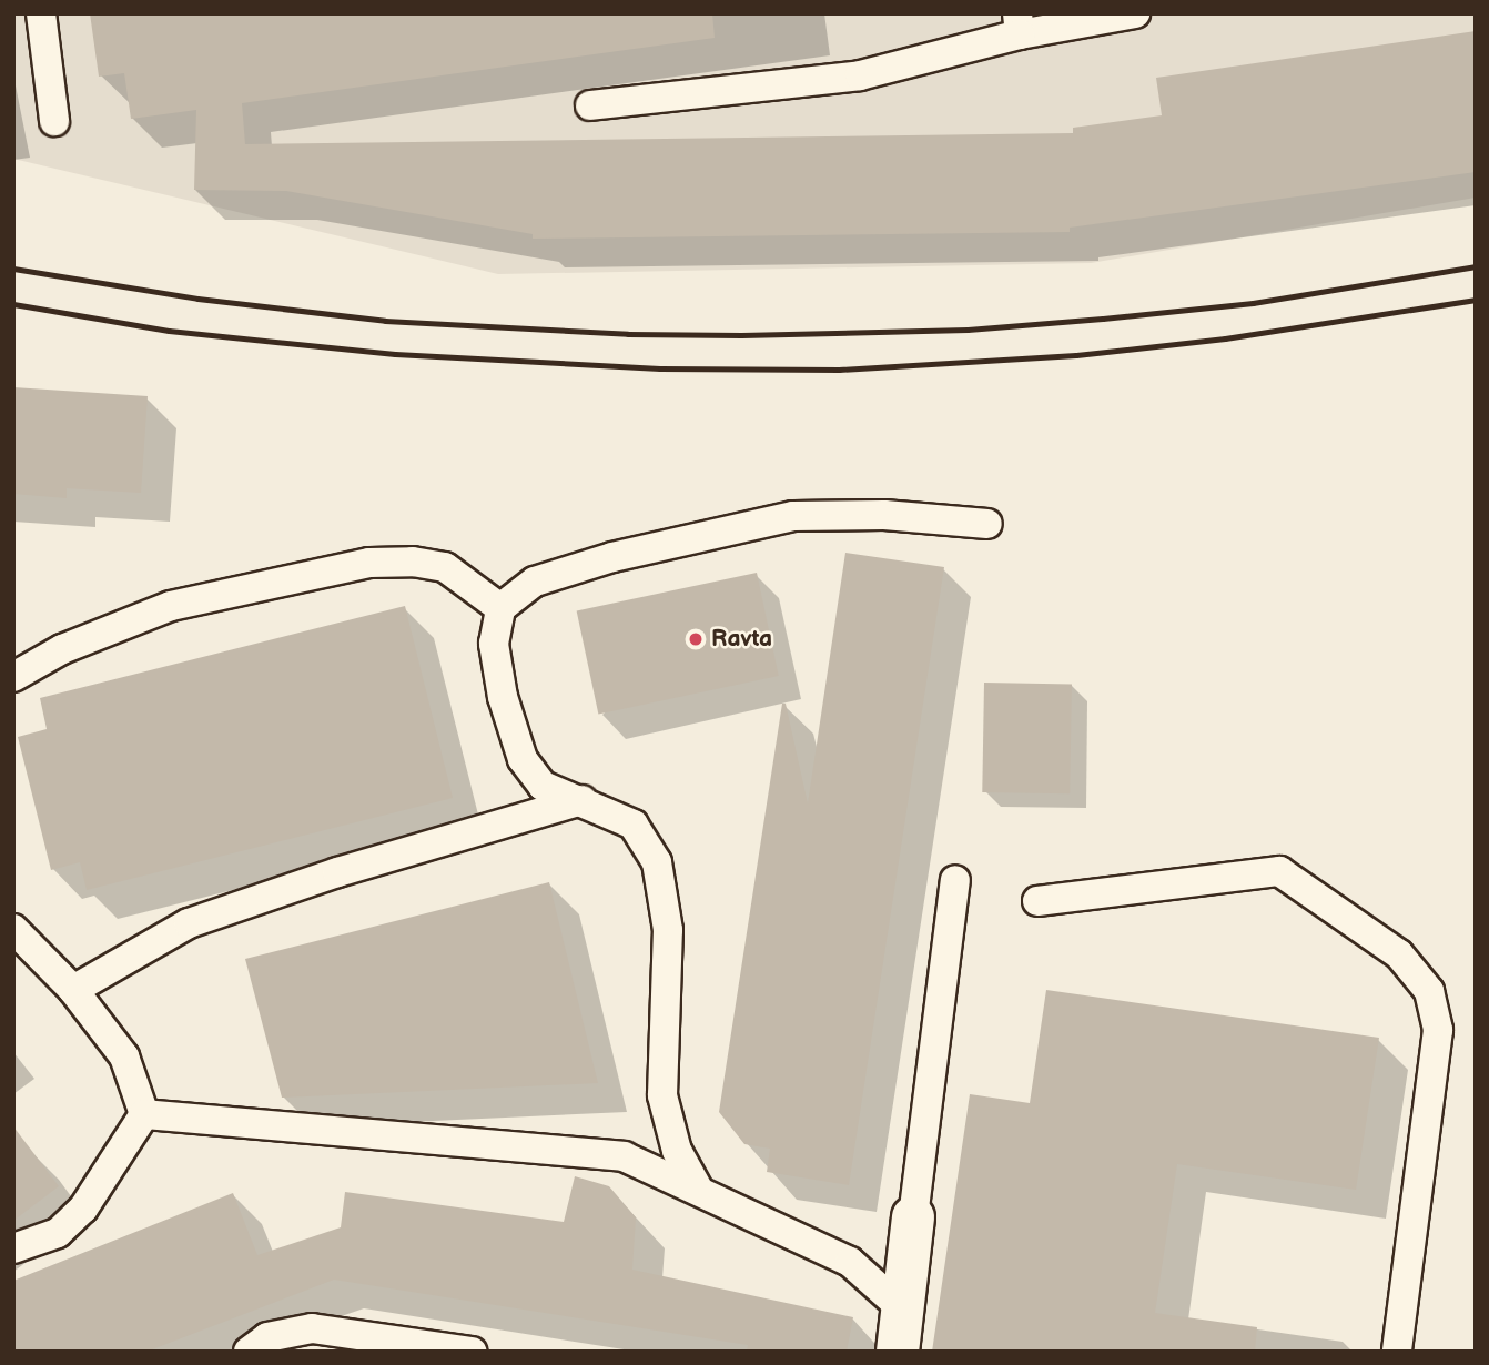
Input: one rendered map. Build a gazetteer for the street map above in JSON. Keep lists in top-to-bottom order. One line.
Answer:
{"places":["Ravta"]}
